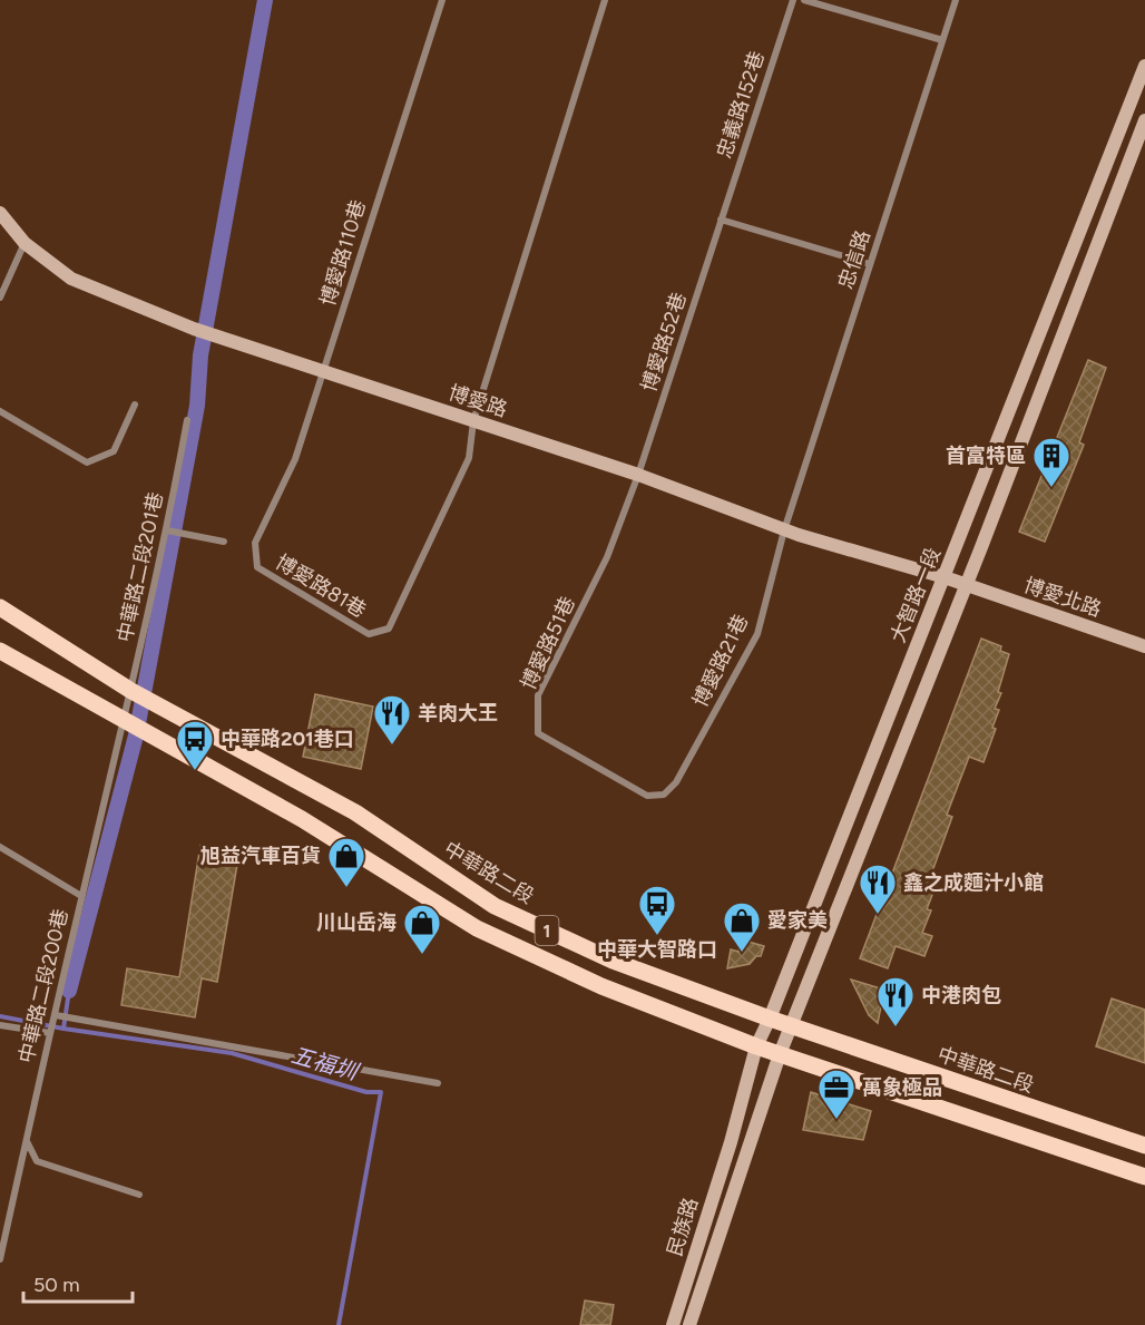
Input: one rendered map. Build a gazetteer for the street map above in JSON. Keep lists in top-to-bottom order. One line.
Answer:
{"streets":{"main road":["中華路二段","1"],"street":["忠義路152巷","博愛路110巷","忠信路","博愛路52巷","博愛路","中華路二段201巷","博愛路81巷","大智路一段","博愛北路","博愛路51巷","博愛路21巷","中華路二段200巷","民族路"]},"crossings":[["忠義路152巷","博愛路52巷"],["博愛路110巷","博愛路"],["博愛路110巷","博愛路81巷"],["忠信路","博愛路"],["忠信路","博愛路21巷"],["博愛路52巷","博愛路"],["博愛路52巷","博愛路51巷"],["博愛路","博愛路81巷"],["博愛路","大智路一段"],["博愛路","博愛北路"],["博愛路","博愛路51巷"],["博愛路","博愛路21巷"],["中華路二段201巷","中華路二段"],["中華路二段201巷","1"],["中華路二段201巷","中華路二段200巷"],["大智路一段","中華路二段"],["大智路一段","1"],["大智路一段","民族路"],["博愛路51巷","博愛路21巷"],["1","中華路二段200巷"],["1","民族路"]],"water":["五福圳"],"places":{"building":["首富特區"],"restaurant":["羊肉大王","鑫之成麵汁小館","中港肉包"],"bus stop":["中華路201巷口","中華大智路口"],"shop":["旭益汽車百貨","愛家美","川山岳海"],"office":["萬象極品"]},"scale_bar":"50 m"}
